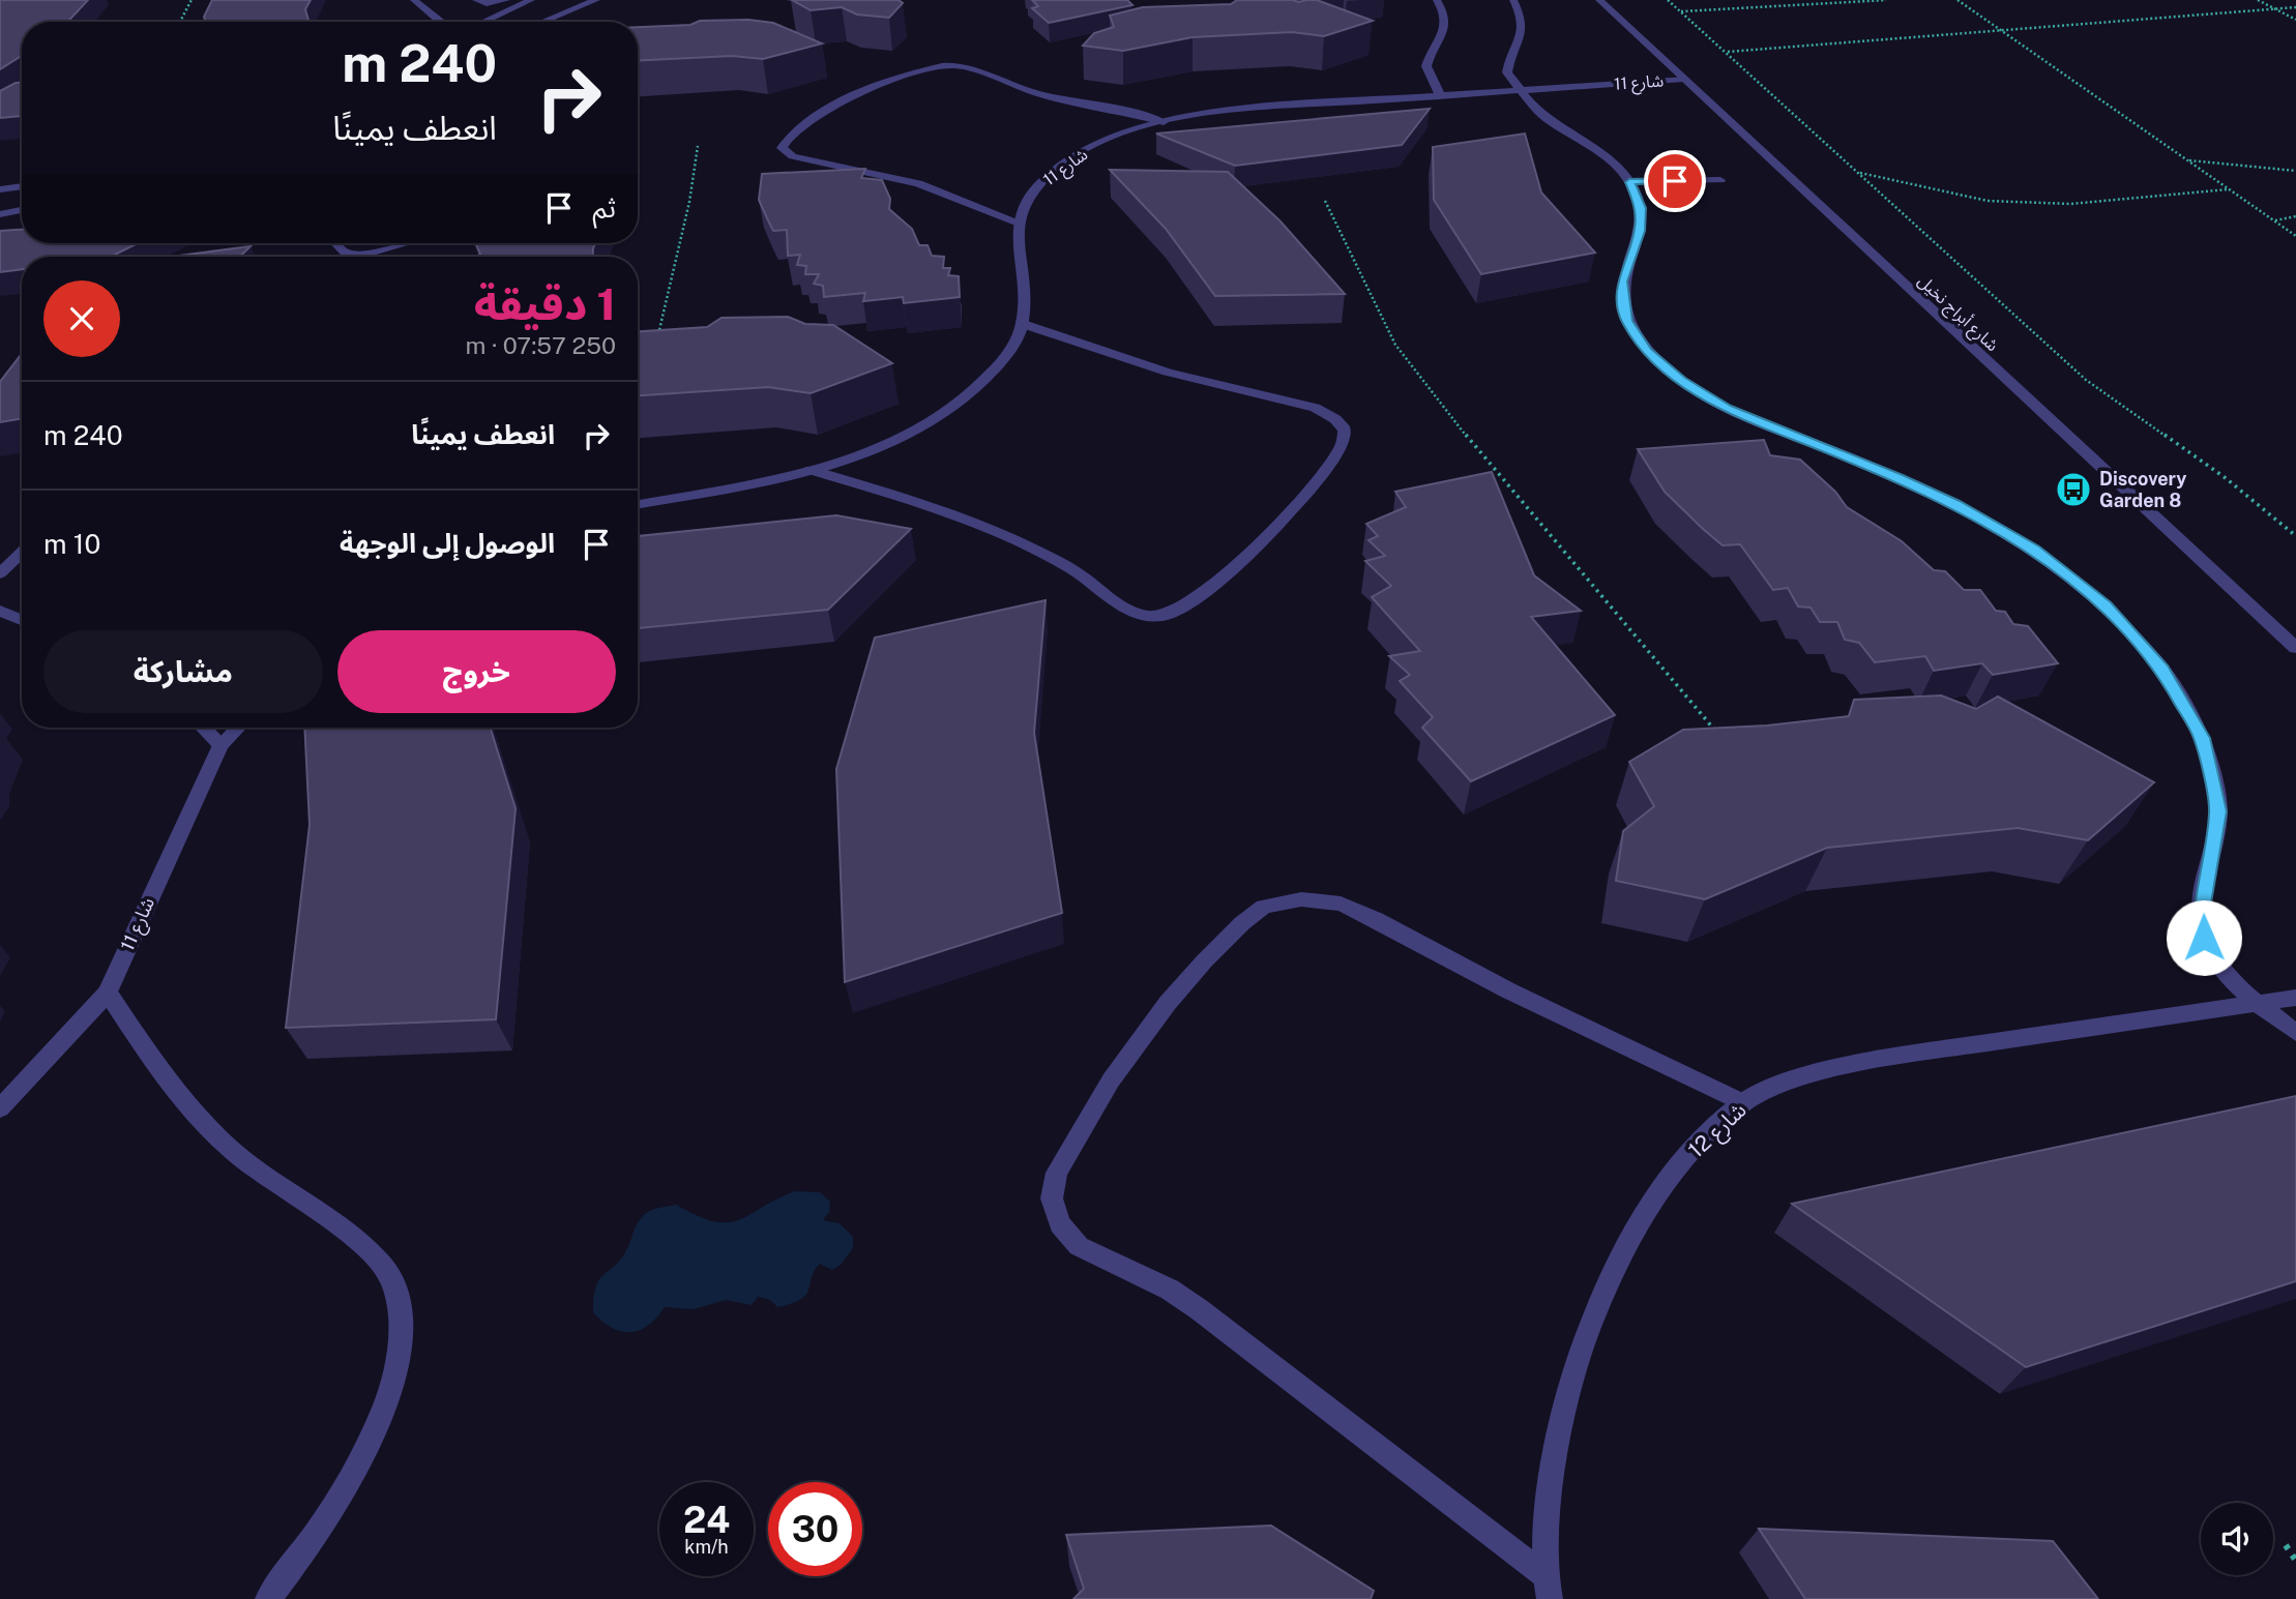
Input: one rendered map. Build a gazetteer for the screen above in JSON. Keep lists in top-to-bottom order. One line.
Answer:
{"streets":{"street":["شارع 11","شارع أبراج نخيل","شارع 12"]},"crossings":[["شارع 11","شارع أبراج نخيل"]],"places":{"bus stop":["Discovery Garden 8"]},"page":{"turn":["240 m","انعطف يمينًا"],"then":"ثم","heading":["1 دقيقة","250 m · 07:57"],"list":[{"name":"انعطف يمينًا","value":"240 m"},{"name":"الوصول إلى الوجهة","value":"10 m"}],"buttons":["خروج","مشاركة"],"speed":"24 km/h","limit":"30"}}
